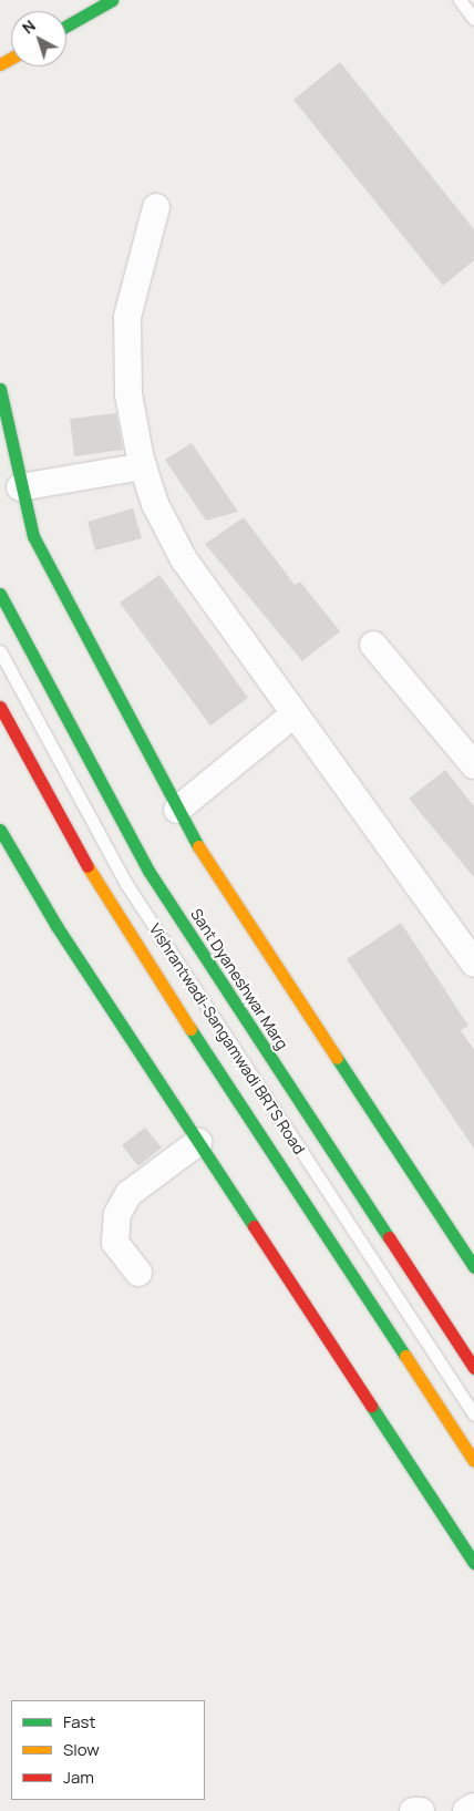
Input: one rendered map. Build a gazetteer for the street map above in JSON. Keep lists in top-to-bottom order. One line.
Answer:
{"streets":{"street":["Sant Dyaneshwar Marg"],"lane":["Vishrantwadi-Sangamwadi BRTS Road"]},"legend":["Fast","Slow","Jam"],"north":"top left"}
